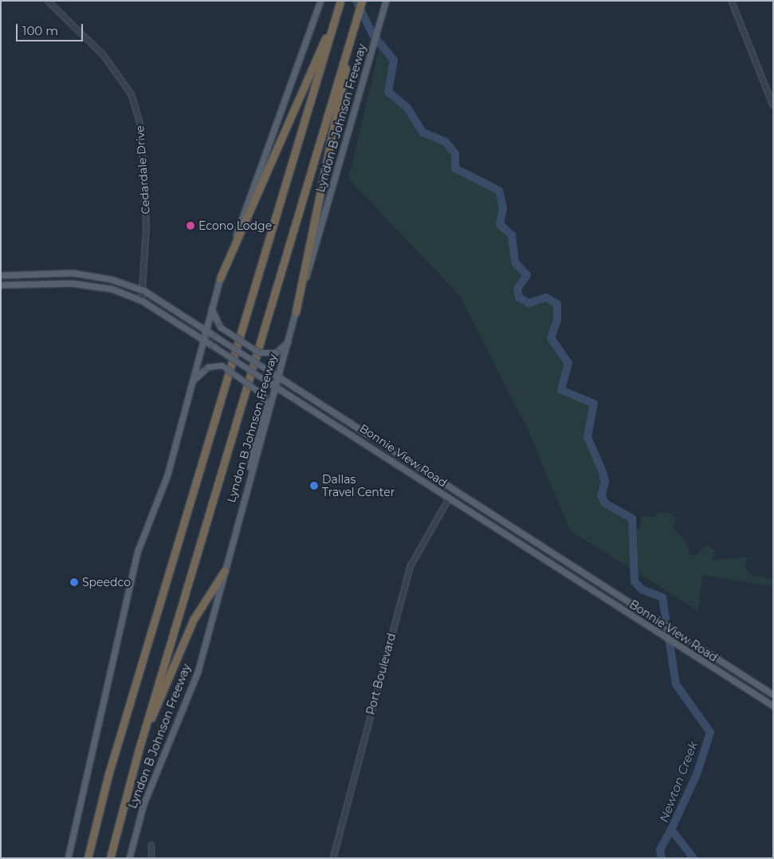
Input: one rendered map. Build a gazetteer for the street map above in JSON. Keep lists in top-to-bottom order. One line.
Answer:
{"streets":{"highway":["Lyndon B Johnson Freeway"],"main road":["Bonnie View Road"],"street":["Cedardale Drive","Port Boulevard"]},"crossings":[["Lyndon B Johnson Freeway","Bonnie View Road"],["Cedardale Drive","Bonnie View Road"],["Bonnie View Road","Port Boulevard"]],"water":["Newton Creek"],"places":["Econo Lodge","Dallas Travel Center","Speedco"],"scale_bar":"100 m"}
